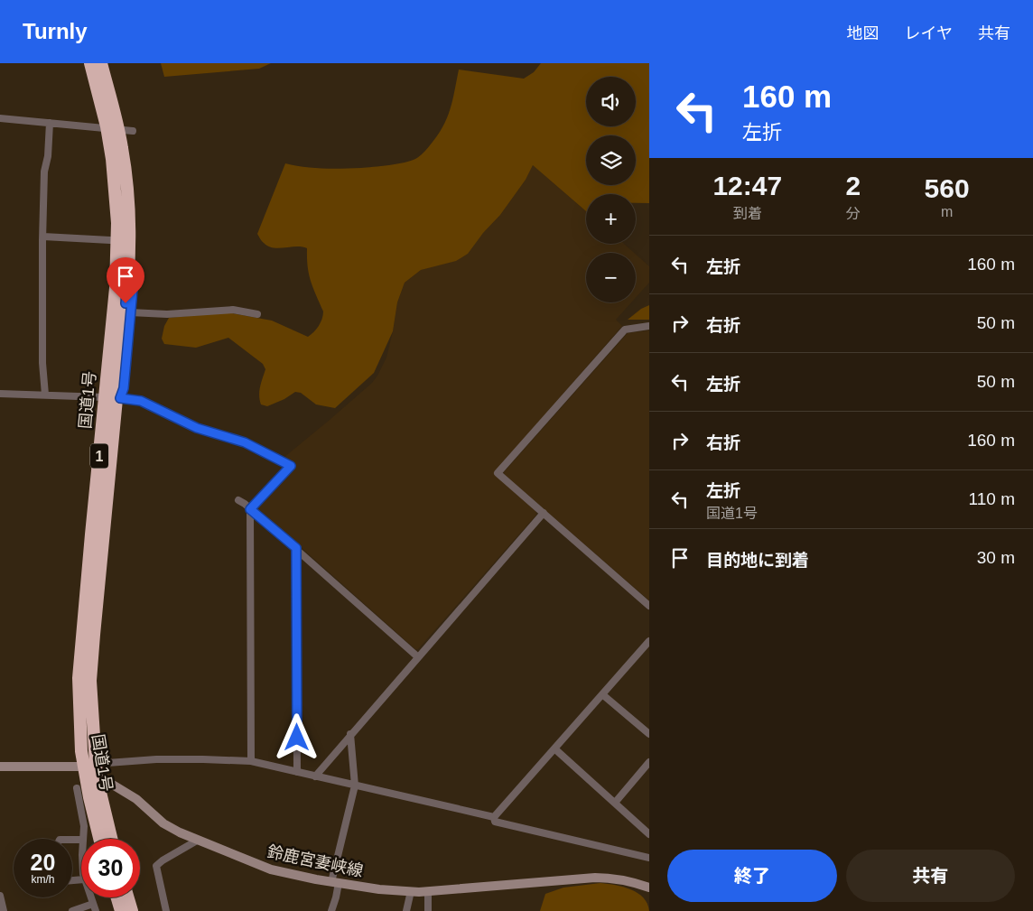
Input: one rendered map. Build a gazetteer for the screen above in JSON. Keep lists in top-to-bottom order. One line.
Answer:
{"streets":{"highway":["国道1号","1"],"main road":["鈴鹿宮妻峡線"]},"crossings":[["国道1号","鈴鹿宮妻峡線"]],"page":{"header":"Turnly","nav":["地図","レイヤ","共有"],"turn":["160 m","左折"],"map_buttons":["+","−"],"eta":["12:47","到着","2","分","560","m"],"list":[{"name":"左折","value":"160 m"},{"name":"右折","value":"50 m"},{"name":"左折","value":"50 m"},{"name":"右折","value":"160 m"},{"name":"左折","note":"国道1号","value":"110 m"},{"name":"目的地に到着","value":"30 m"}],"speed":"20 km/h","limit":"30","buttons":["終了","共有"]}}
